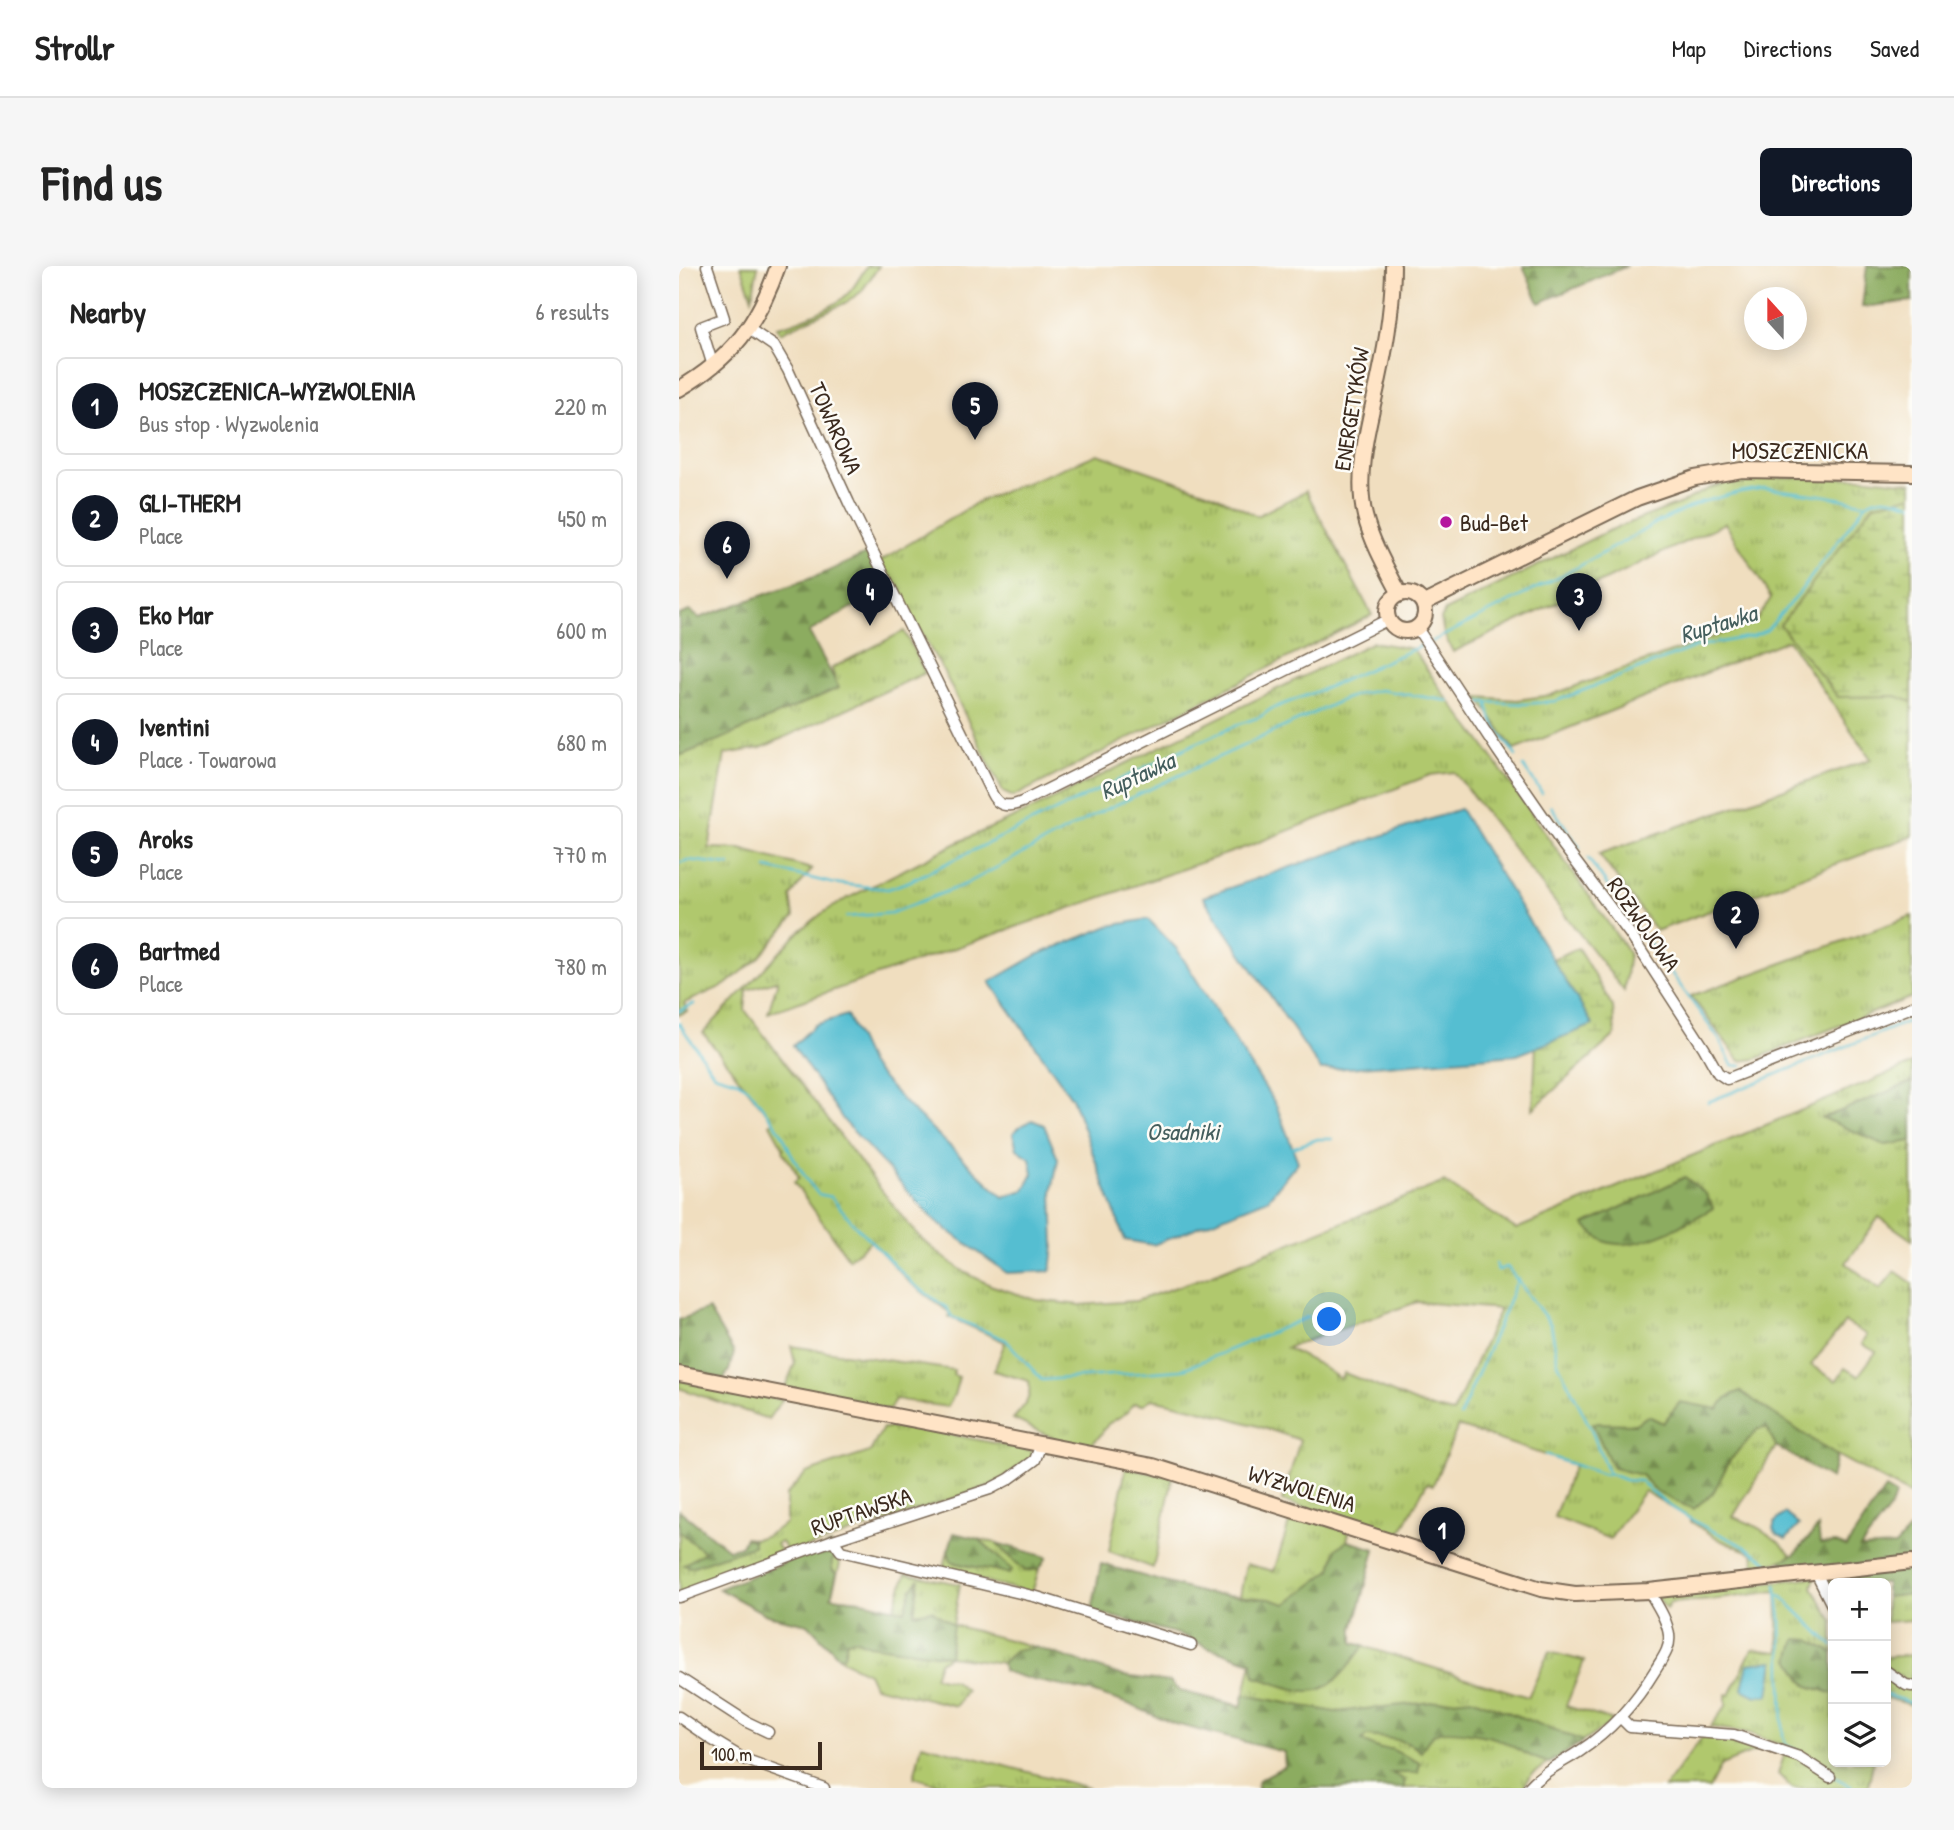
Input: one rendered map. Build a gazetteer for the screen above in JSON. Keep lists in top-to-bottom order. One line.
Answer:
{"streets":{"street":["ENERGETYKÓW","TOWAROWA","MOSZCZENICKA","ROZWOJOWA","WYZWOLENIA","RUPTAWSKA"]},"crossings":[["ENERGETYKÓW","TOWAROWA"],["ENERGETYKÓW","MOSZCZENICKA"],["ENERGETYKÓW","ROZWOJOWA"],["TOWAROWA","MOSZCZENICKA"],["TOWAROWA","ROZWOJOWA"],["MOSZCZENICKA","ROZWOJOWA"],["WYZWOLENIA","RUPTAWSKA"]],"water":["Ruptawka","Osadniki"],"places":["Bud-Bet"],"scale_bar":"100 m","north":"top","page":{"header":"Strollr","nav":["Map","Directions","Saved"],"buttons":"Directions","title":"Find us","heading":["Nearby","6 results"],"list":[{"mark":"1","name":"MOSZCZENICA-WYZWOLENIA","note":"Bus stop · Wyzwolenia","value":"220 m"},{"mark":"2","name":"GLI-THERM","note":"Place","value":"450 m"},{"mark":"3","name":"Eko Mar","note":"Place","value":"600 m"},{"mark":"4","name":"Iventini","note":"Place · Towarowa","value":"680 m"},{"mark":"5","name":"Aroks","note":"Place","value":"770 m"},{"mark":"6","name":"Bartmed","note":"Place","value":"780 m"}],"pins":["5","6","4","3","2","1"],"map_buttons":["+","−"],"scale":"100 m"}}
